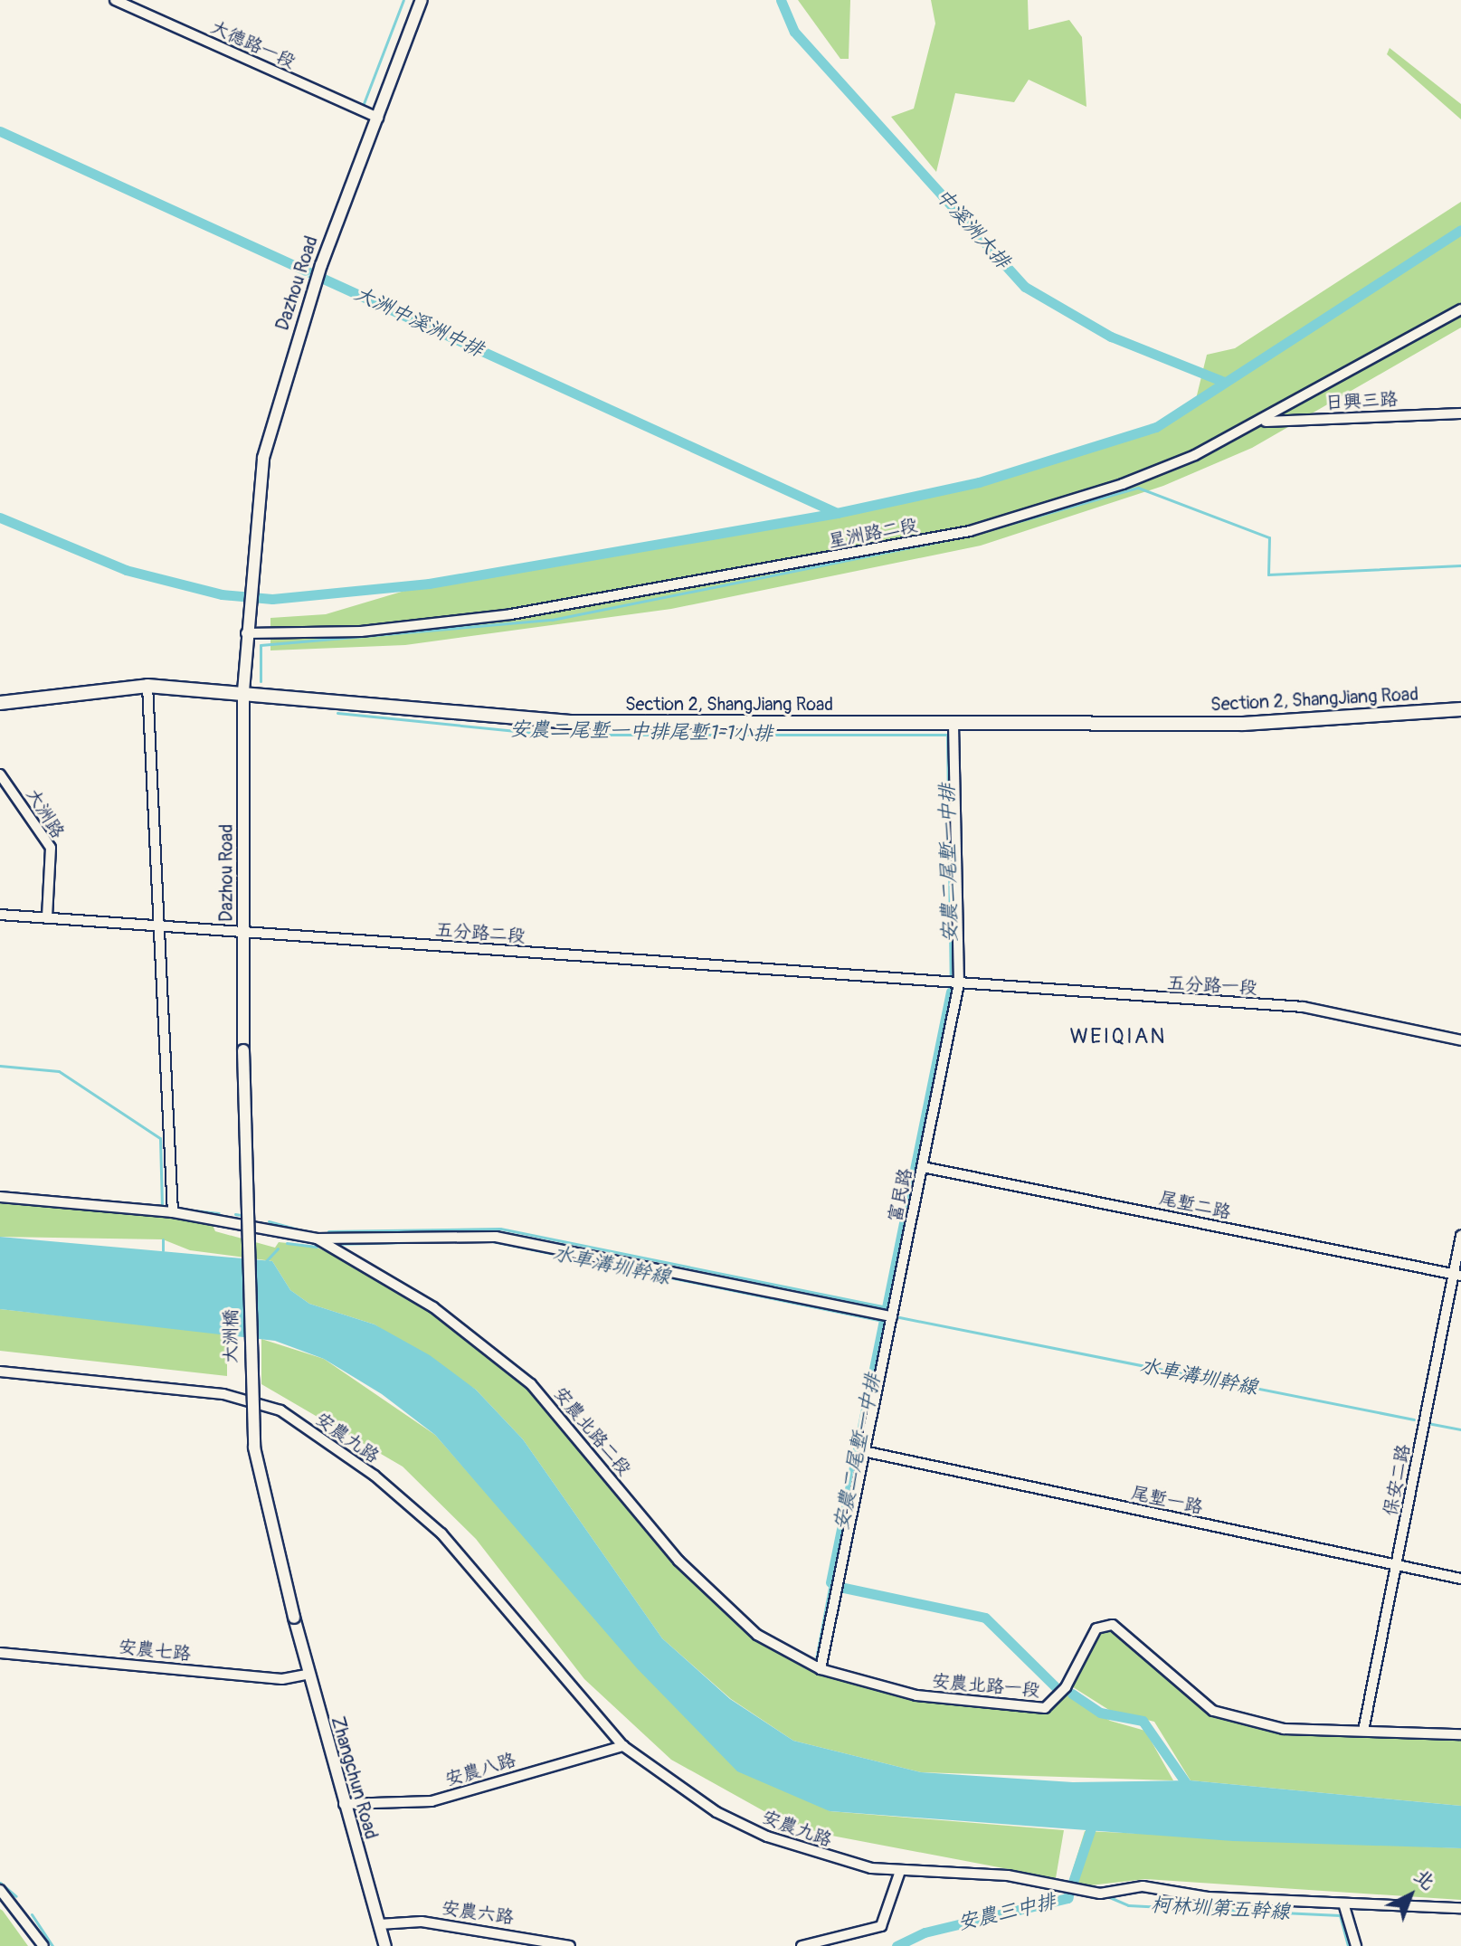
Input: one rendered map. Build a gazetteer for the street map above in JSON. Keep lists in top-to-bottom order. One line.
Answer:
{"streets":{"main road":["Section 2, ShangJiang Road"],"street":["大德路一段","Dazhou Road","日興三路","星洲路二段","大洲路","五分路二段","五分路一段","富民路","尾塹二路","大洲橋","安農北路二段","安農九路","保安二路","尾塹一路","安農七路","安農北路一段","安農八路","Zhangchun Road","安農六路"]},"crossings":[["大德路一段","Dazhou Road"],["Dazhou Road","星洲路二段"],["Dazhou Road","Section 2, ShangJiang Road"],["Dazhou Road","五分路二段"],["Dazhou Road","大洲橋"],["日興三路","星洲路二段"],["Section 2, ShangJiang Road","富民路"],["大洲路","五分路二段"],["五分路二段","五分路一段"],["五分路二段","富民路"],["五分路一段","富民路"],["富民路","尾塹二路"],["富民路","安農北路二段"],["富民路","尾塹一路"],["富民路","安農北路一段"],["尾塹二路","保安二路"],["大洲橋","Zhangchun Road"],["安農北路二段","安農北路一段"],["安農九路","安農八路"],["保安二路","尾塹一路"],["保安二路","安農北路一段"],["安農七路","Zhangchun Road"],["安農八路","Zhangchun Road"],["Zhangchun Road","安農六路"]],"districts":["WEIQIAN"],"water":["中溪洲大排","大洲中溪洲中排","安農二尾塹一中排尾塹1-1小排","安農二尾塹一中排","水車溝圳幹線","柯林圳第五幹線","安農三中排"],"north":"top right"}
